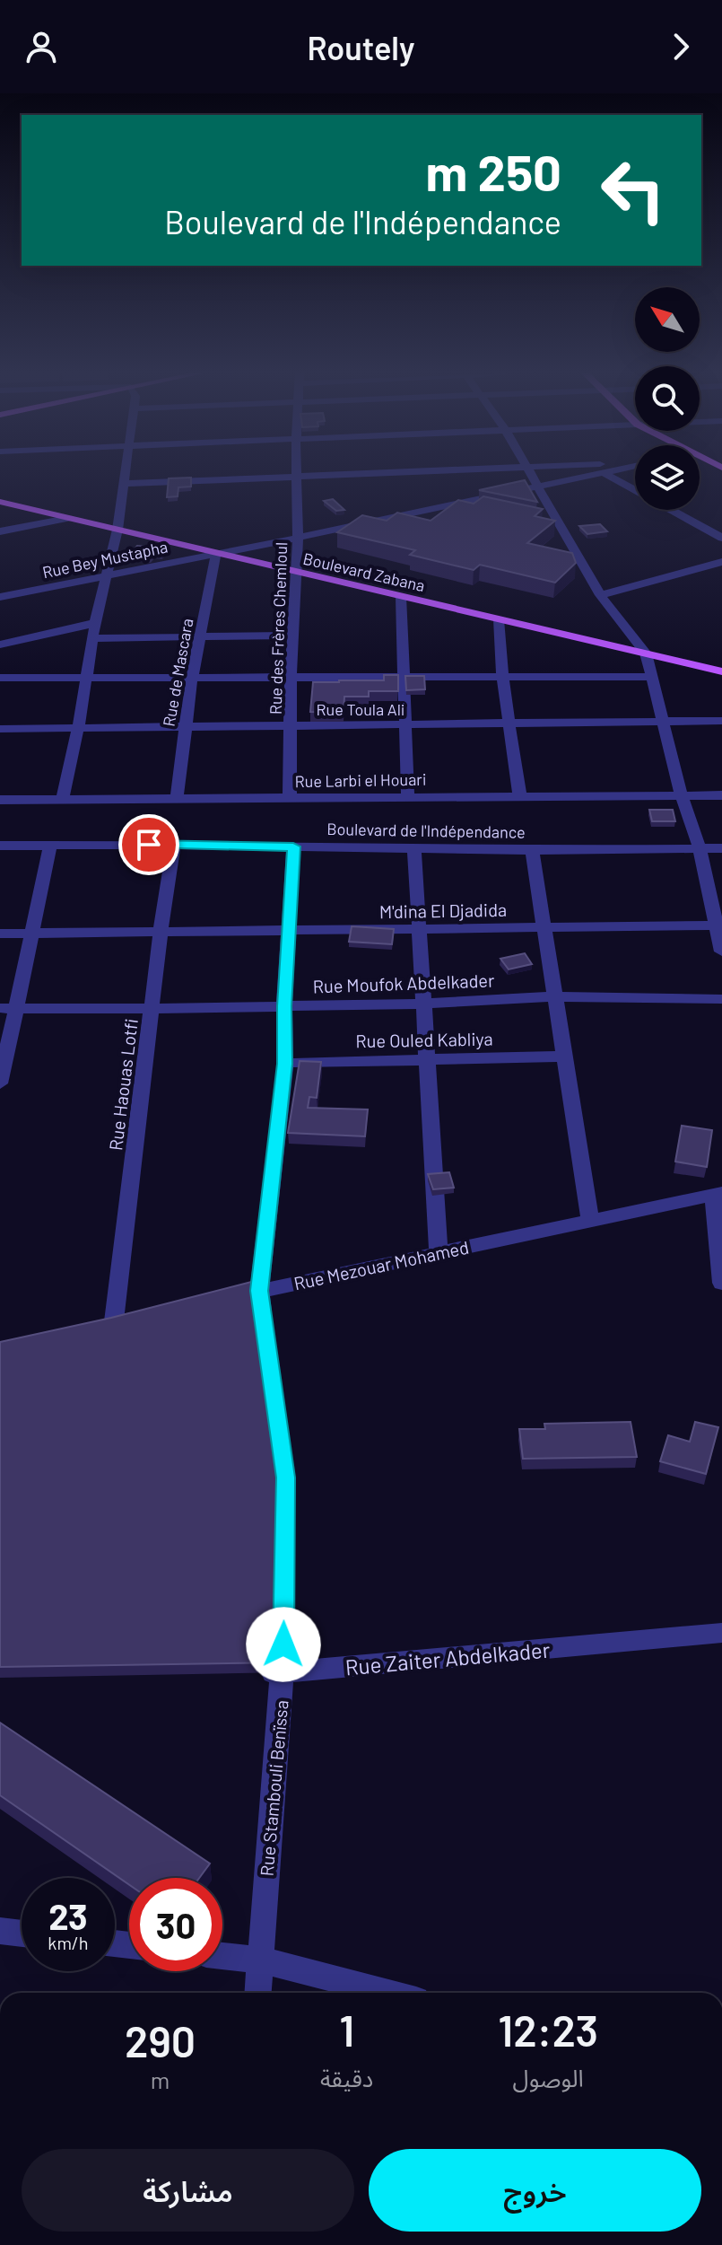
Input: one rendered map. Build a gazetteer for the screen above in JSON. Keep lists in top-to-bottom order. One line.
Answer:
{"streets":{"main road":["Boulevard Zabana"],"street":["Rue Bey Mustapha","Rue des Frères Chemloul","Rue de Mascara","Rue Toula Ali","Rue Larbi el Houari","Boulevard de l'Indépendance","M'dina El Djadida","Rue Moufok Abdelkader","Rue Ouled Kabliya","Rue Haouas Lotfi","Rue Mezouar Mohamed","Rue Zaiter Abdelkader","Rue Stambouli Benïssa"]},"crossings":[["Rue Bey Mustapha","Boulevard Zabana"],["Rue Bey Mustapha","Rue des Frères Chemloul"],["Rue Bey Mustapha","Rue de Mascara"],["Boulevard Zabana","Rue des Frères Chemloul"],["Boulevard Zabana","Rue de Mascara"],["Rue des Frères Chemloul","Rue Toula Ali"],["Rue des Frères Chemloul","Rue Larbi el Houari"],["Rue de Mascara","Rue Toula Ali"],["Rue de Mascara","Rue Larbi el Houari"],["Boulevard de l'Indépendance","Rue Haouas Lotfi"],["M'dina El Djadida","Rue Haouas Lotfi"],["Rue Moufok Abdelkader","Rue Haouas Lotfi"],["Rue Zaiter Abdelkader","Rue Stambouli Benïssa"]],"north":"top left","page":{"header":"Routely","turn":["250 m","Boulevard de l'Indépendance"],"speed":"23 km/h","limit":"30","eta":["12:23","الوصول","1","دقيقة","290","m"],"buttons":["خروج","مشاركة"]}}
